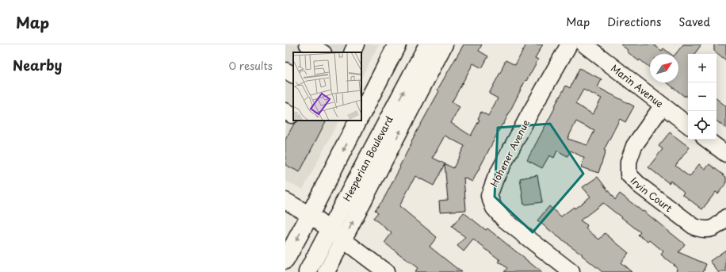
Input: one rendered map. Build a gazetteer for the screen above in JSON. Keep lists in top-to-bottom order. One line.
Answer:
{"streets":{"main road":["Hesperian Boulevard"],"street":["Marin Avenue","Hohener Avenue","Irvin Court"]},"crossings":[["Marin Avenue","Irvin Court"]],"north":"top right","page":{"header":"Map","nav":["Map","Directions","Saved"],"heading":["Nearby","0 results"],"map_buttons":["+","−"]}}
